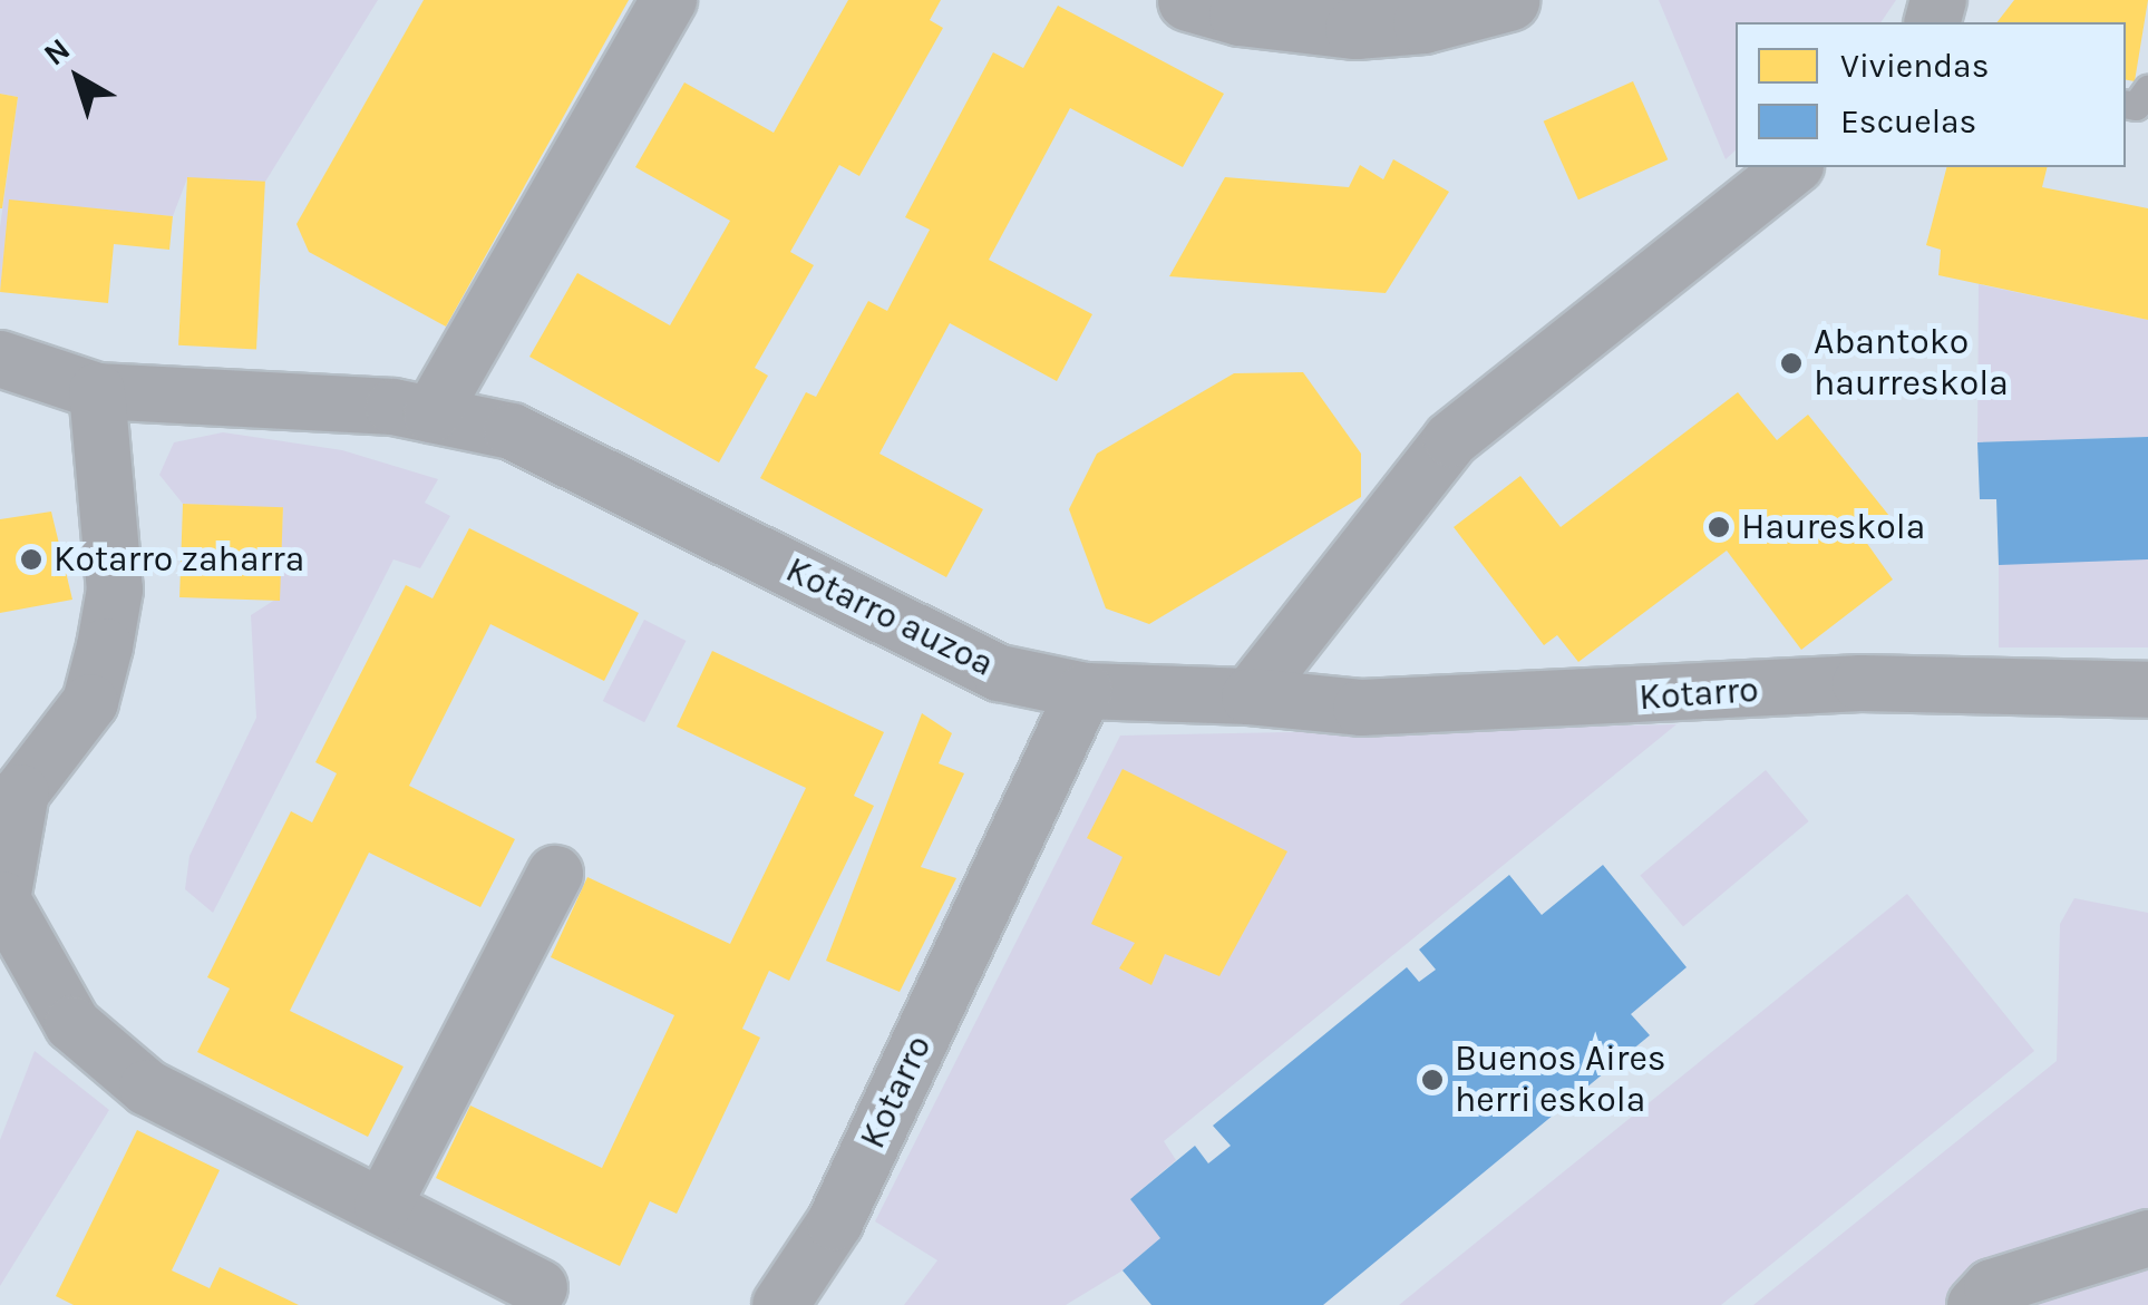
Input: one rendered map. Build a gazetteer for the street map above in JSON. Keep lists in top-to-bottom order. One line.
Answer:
{"streets":{"street":["Kotarro auzoa","Kotarro"]},"crossings":[["Kotarro auzoa","Kotarro"]],"places":["Abantoko haurreskola","Haureskola","Kotarro zaharra","Buenos Aires herri eskola"],"legend":["Viviendas","Escuelas"],"north":"top left"}
